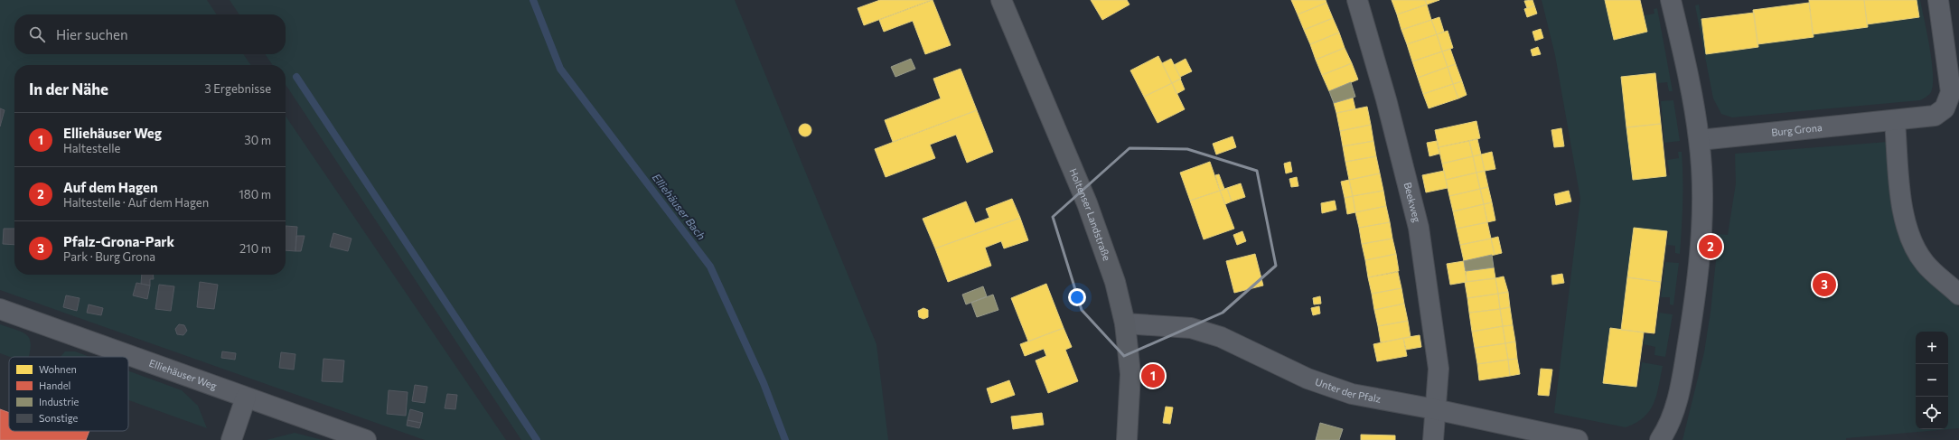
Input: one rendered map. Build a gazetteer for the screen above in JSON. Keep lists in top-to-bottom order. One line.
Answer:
{"streets":{"street":["Burg Grona","Beekweg","Holtenser Landstraße","Elliehäuser Weg","Unter der Pfalz"]},"crossings":[["Beekweg","Unter der Pfalz"],["Holtenser Landstraße","Unter der Pfalz"]],"water":["Elliehäuser Bach"],"legend":["Wohnen","Handel","Industrie","Sonstige"],"page":{"search":"Hier suchen","heading":["In der Nähe","3 Ergebnisse"],"list":[{"mark":"1","name":"Elliehäuser Weg","note":"Haltestelle","value":"30 m"},{"mark":"2","name":"Auf dem Hagen","note":"Haltestelle · Auf dem Hagen","value":"180 m"},{"mark":"3","name":"Pfalz-Grona-Park","note":"Park · Burg Grona","value":"210 m"}],"pins":["2","3","1"],"map_buttons":["+","−"]}}
